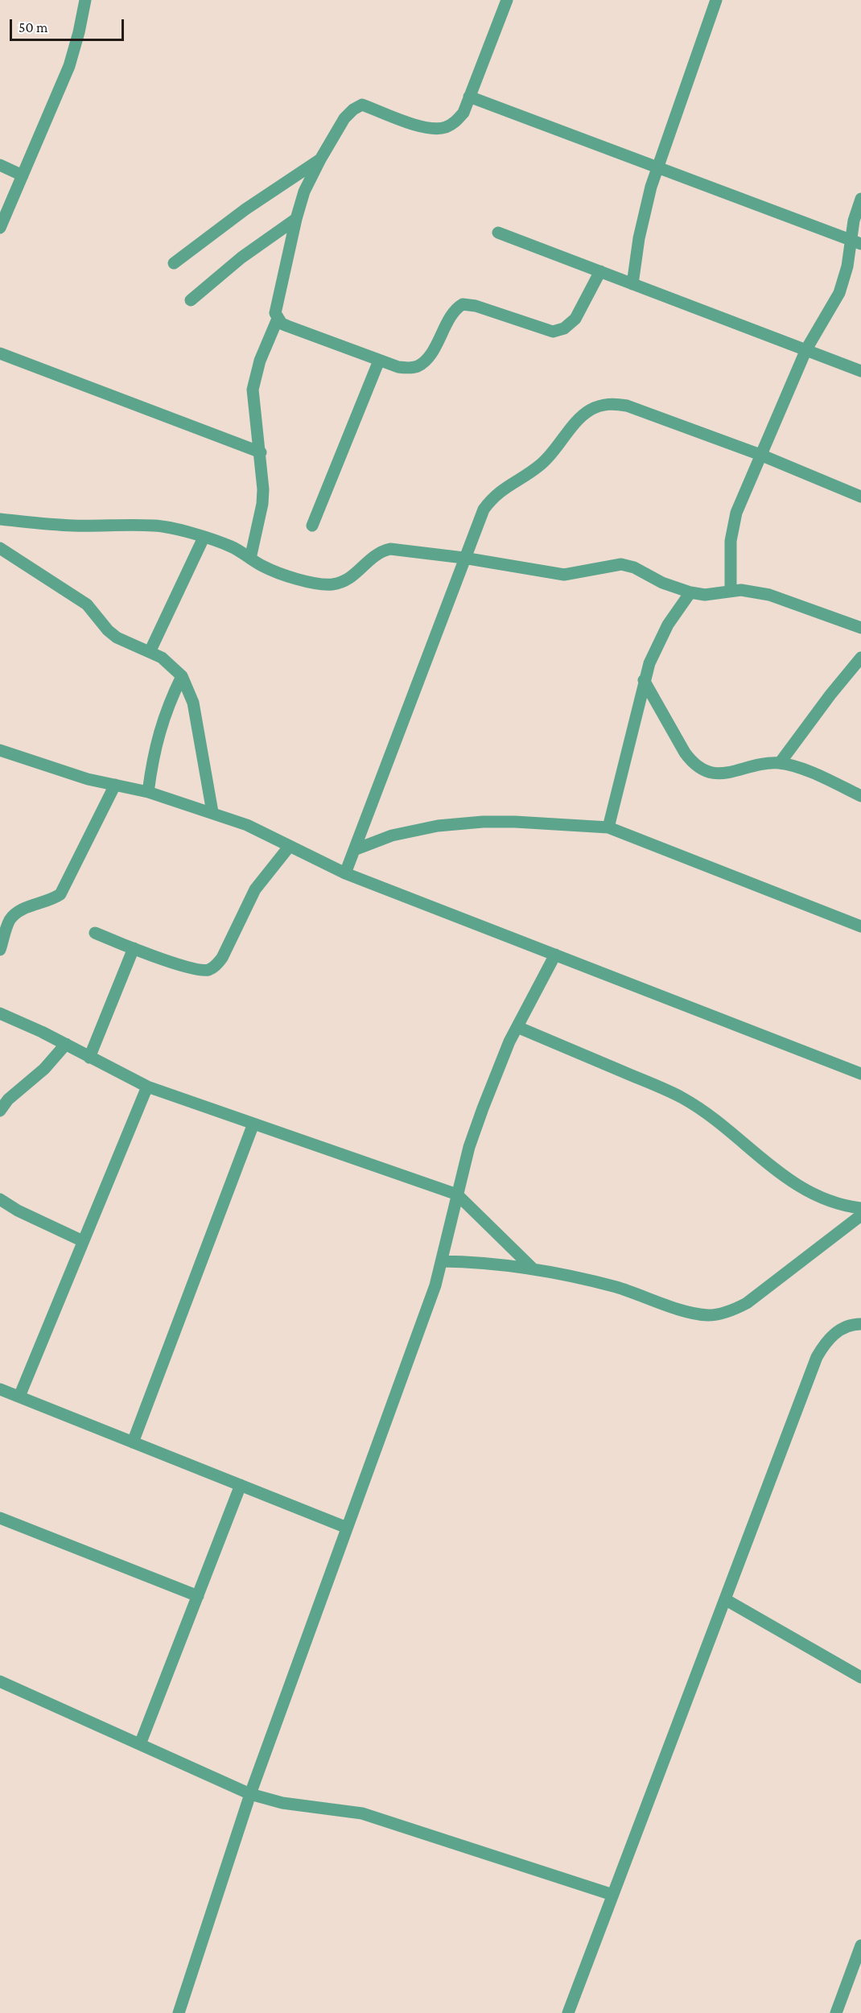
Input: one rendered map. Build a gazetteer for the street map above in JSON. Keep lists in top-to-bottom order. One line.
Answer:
{"scale_bar":"50 m"}
